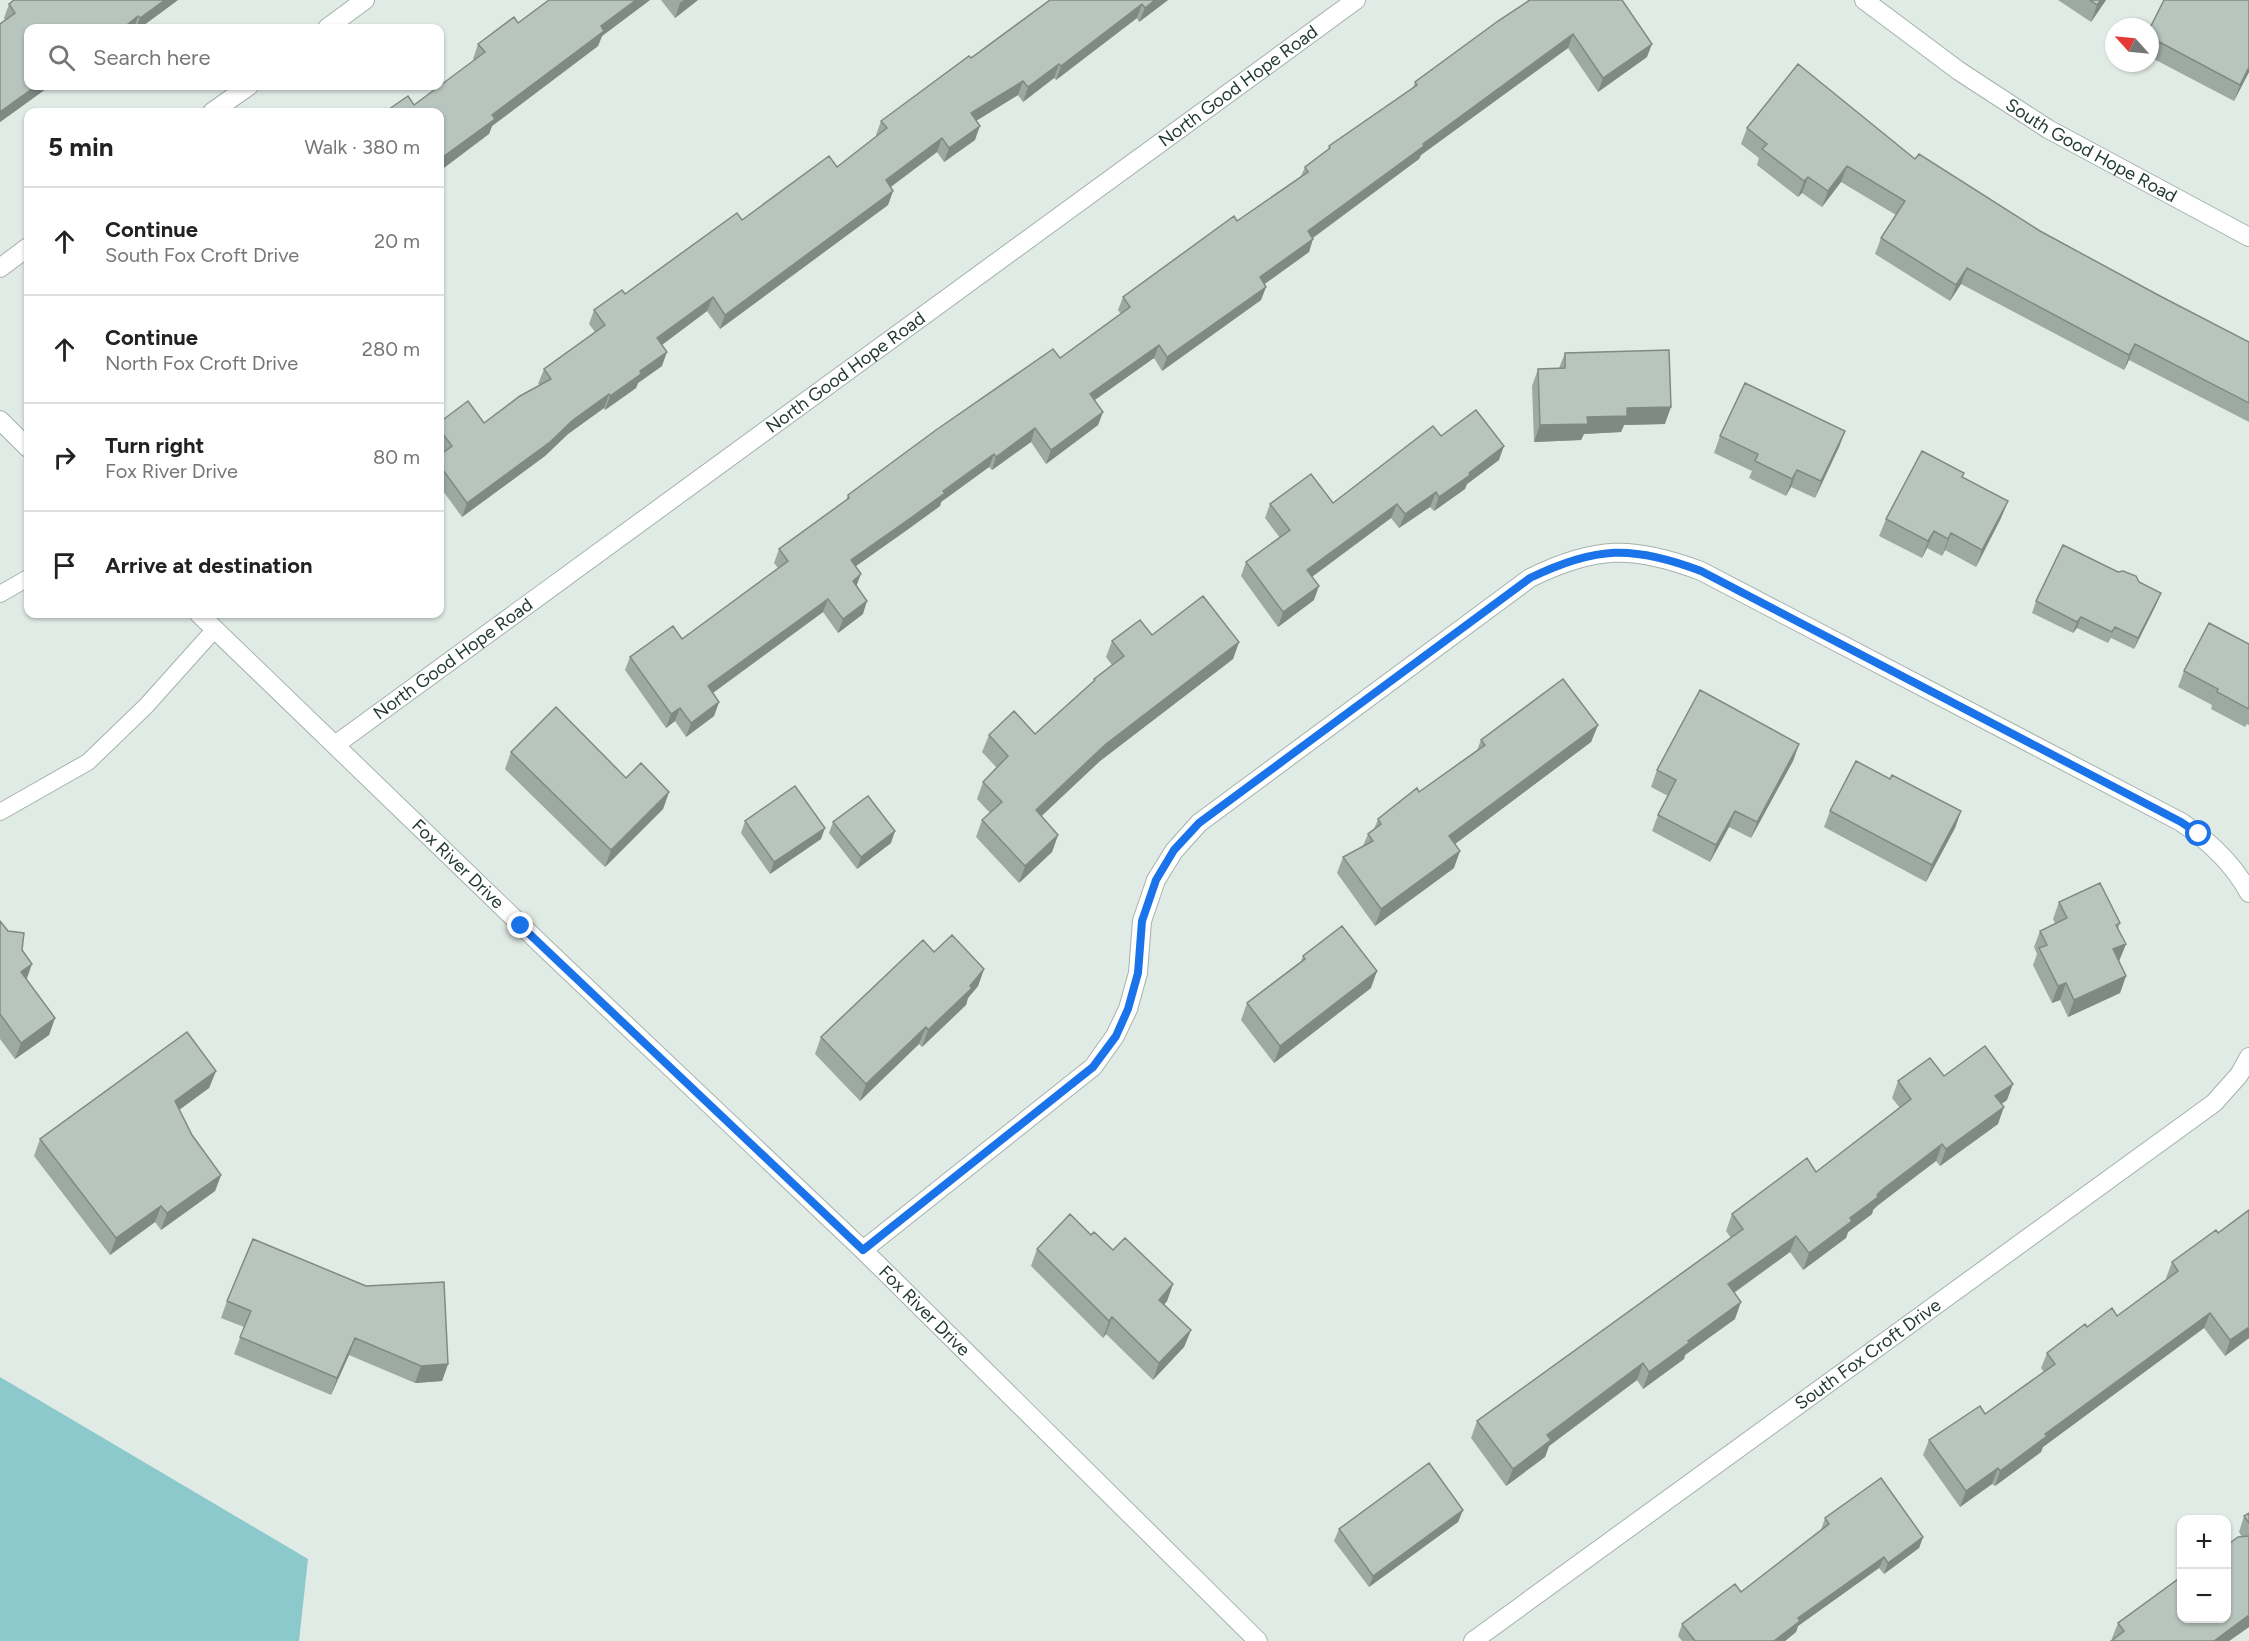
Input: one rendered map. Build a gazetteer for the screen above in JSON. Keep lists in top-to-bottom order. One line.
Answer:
{"streets":{"street":["North Good Hope Road","South Good Hope Road","Fox River Drive","South Fox Croft Drive"]},"crossings":[["North Good Hope Road","Fox River Drive"]],"north":"top left","page":{"search":"Search here","heading":["5 min","Walk · 380 m"],"list":[["Continue","South Fox Croft Drive","20 m"],["Continue","North Fox Croft Drive","280 m"],["Turn right","Fox River Drive","80 m"],"Arrive at destination"],"map_buttons":["+","−"]}}
